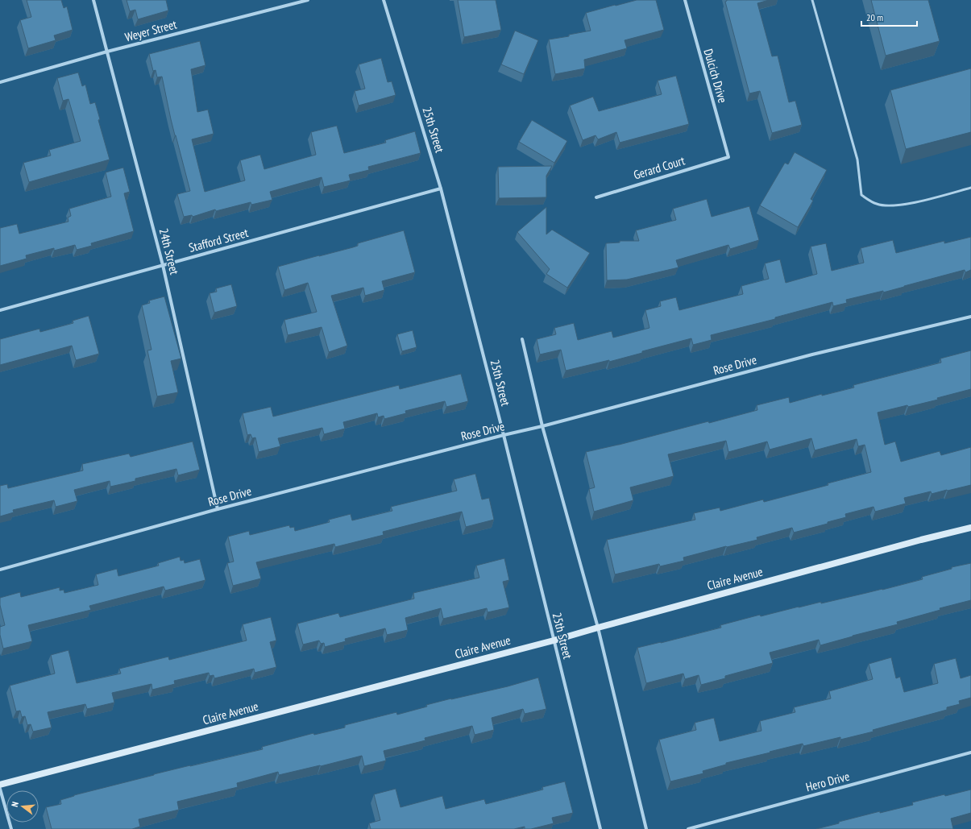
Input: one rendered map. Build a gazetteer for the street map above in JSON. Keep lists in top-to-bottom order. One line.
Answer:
{"streets":{"street":["Weyer Street","Dulcich Drive","25th Street","Gerard Court","Stafford Street","24th Street","Rose Drive","Claire Avenue","Hero Drive"]},"crossings":[["Weyer Street","24th Street"],["Dulcich Drive","Gerard Court"],["25th Street","Stafford Street"],["25th Street","Rose Drive"],["25th Street","Claire Avenue"],["Stafford Street","24th Street"],["24th Street","Rose Drive"]],"scale_bar":"20 m","north":"left"}
